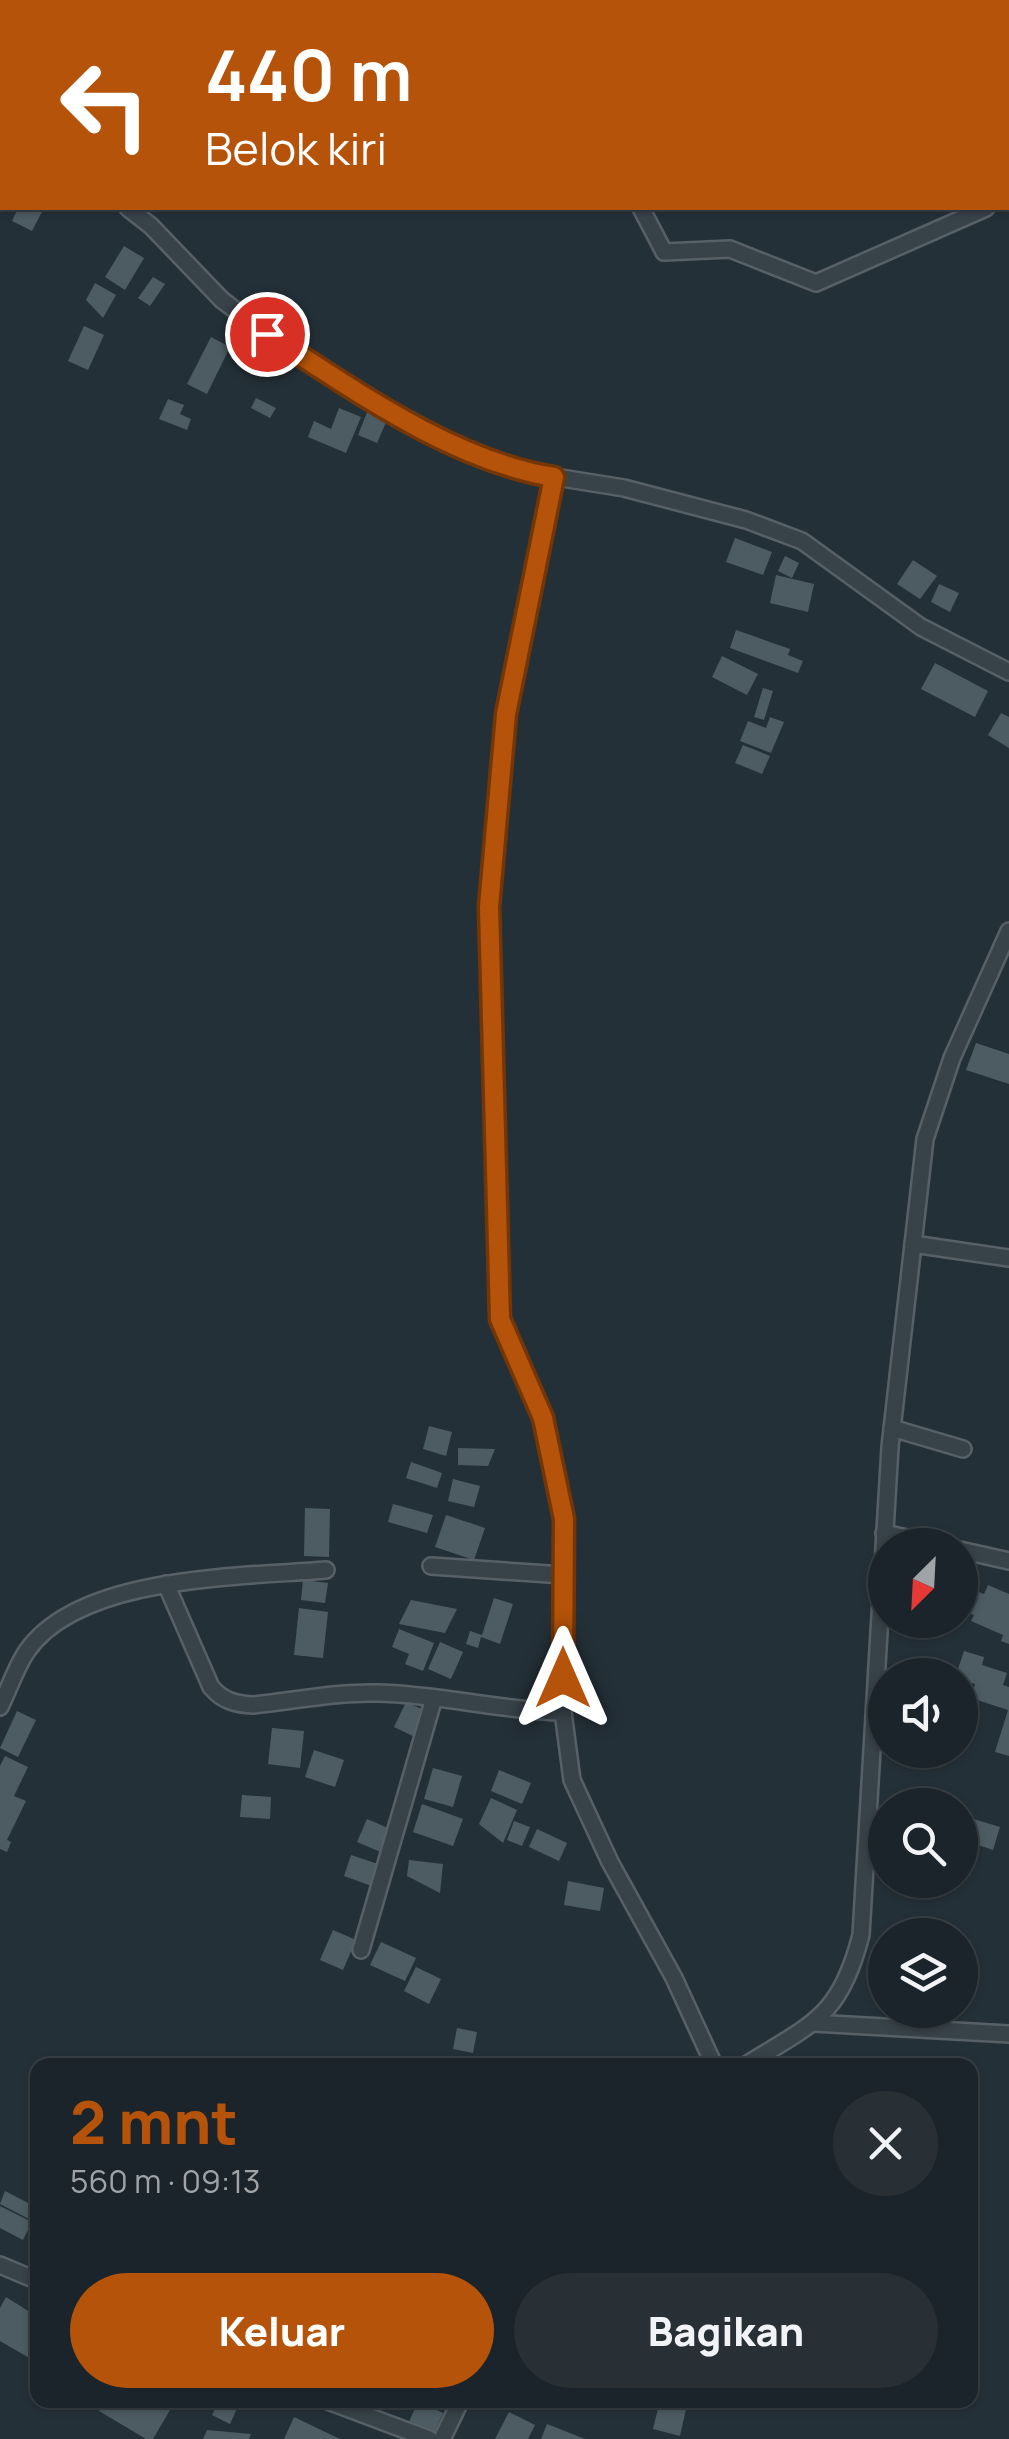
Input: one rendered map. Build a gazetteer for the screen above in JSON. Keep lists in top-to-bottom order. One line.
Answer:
{"north":"bottom left","page":{"turn":["440 m","Belok kiri"],"heading":["2 mnt","560 m · 09:13"],"buttons":["Keluar","Bagikan"]}}
